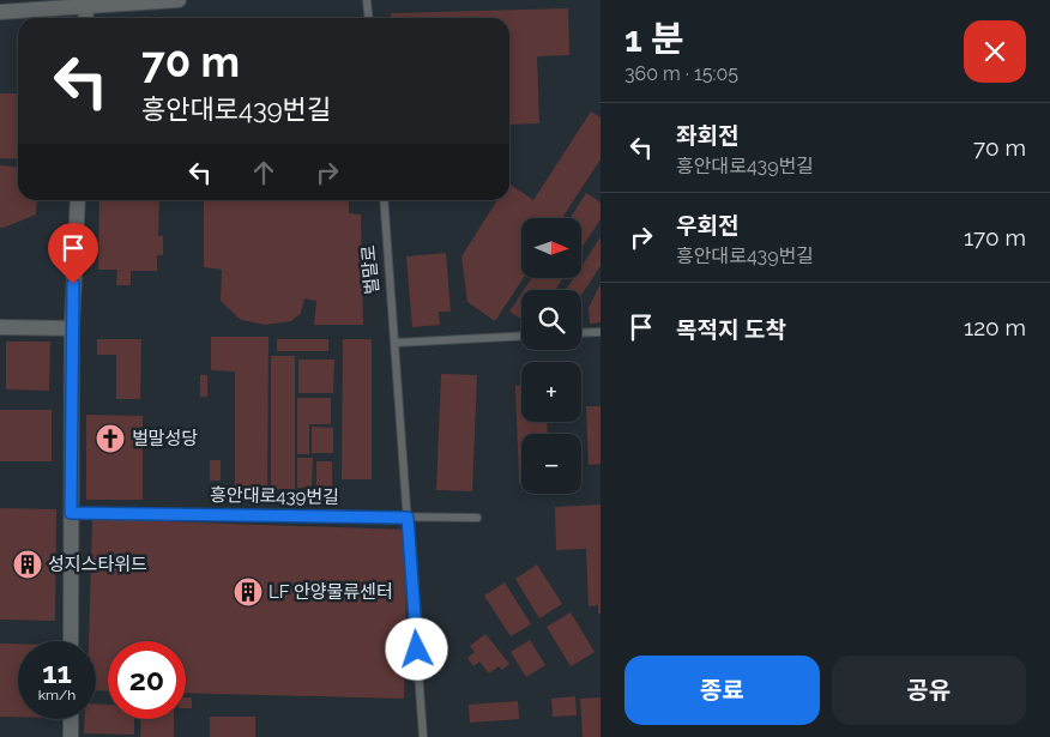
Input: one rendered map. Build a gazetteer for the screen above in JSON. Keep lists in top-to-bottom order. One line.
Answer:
{"streets":{"lane":["벌말로","흥안대로439번길"]},"crossings":[["벌말로","흥안대로439번길"]],"places":{"church":["벌말성당"],"building":["성지스타위드","LF 안양물류센터"]},"north":"right","page":{"heading":["1 분","360 m · 15:05"],"turn":["70 m","흥안대로439번길"],"list":[{"name":"좌회전","note":"흥안대로439번길","value":"70 m"},{"name":"우회전","note":"흥안대로439번길","value":"170 m"},{"name":"목적지 도착","value":"120 m"}],"map_buttons":["+","−"],"speed":"11 km/h","limit":"20","buttons":["종료","공유"]}}
